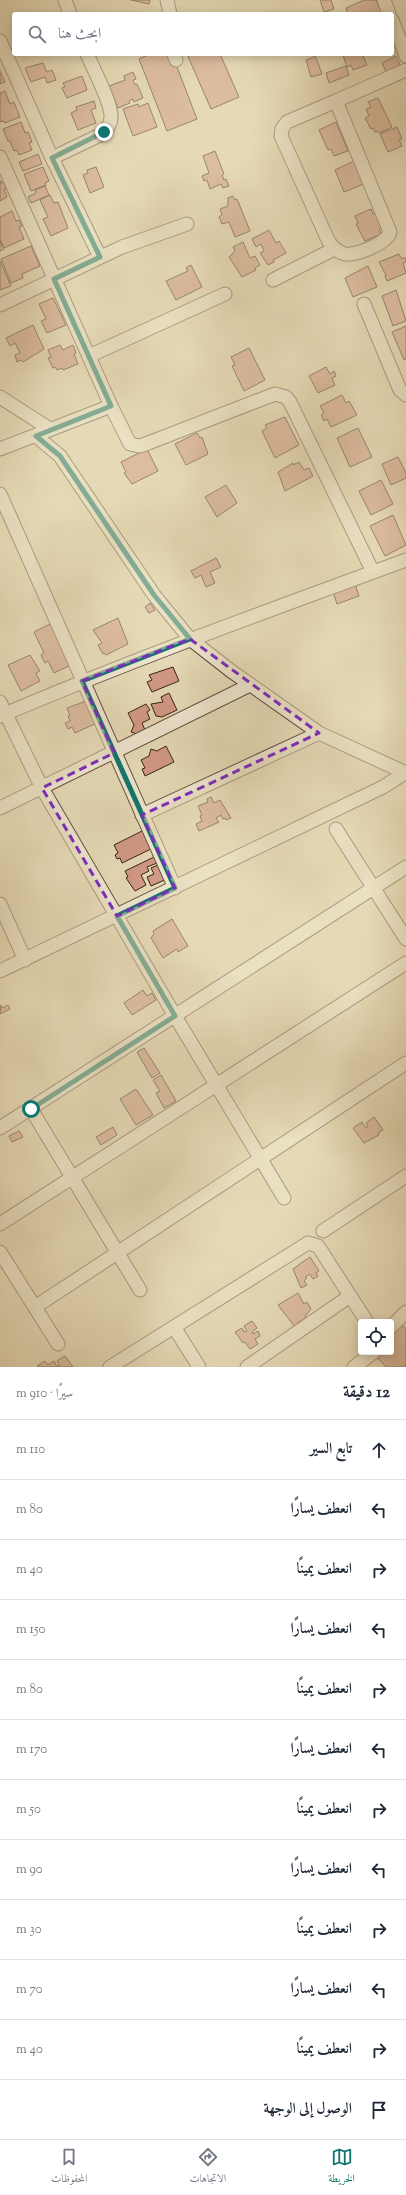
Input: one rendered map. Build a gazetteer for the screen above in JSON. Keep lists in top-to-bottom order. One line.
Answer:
{"page":{"search":"ابحث هنا","heading":["12 دقيقة","سيرًا · 910 m"],"list":[["تابع السير","110 m"],["انعطف يسارًا","80 m"],["انعطف يمينًا","40 m"],["انعطف يسارًا","150 m"],["انعطف يمينًا","80 m"],["انعطف يسارًا","170 m"],["انعطف يمينًا","50 m"],["انعطف يسارًا","90 m"],["انعطف يمينًا","30 m"],["انعطف يسارًا","70 m"],["انعطف يمينًا","40 m"],"الوصول إلى الوجهة"],"nav":["الخريطة","الاتجاهات","المحفوظات"]}}
